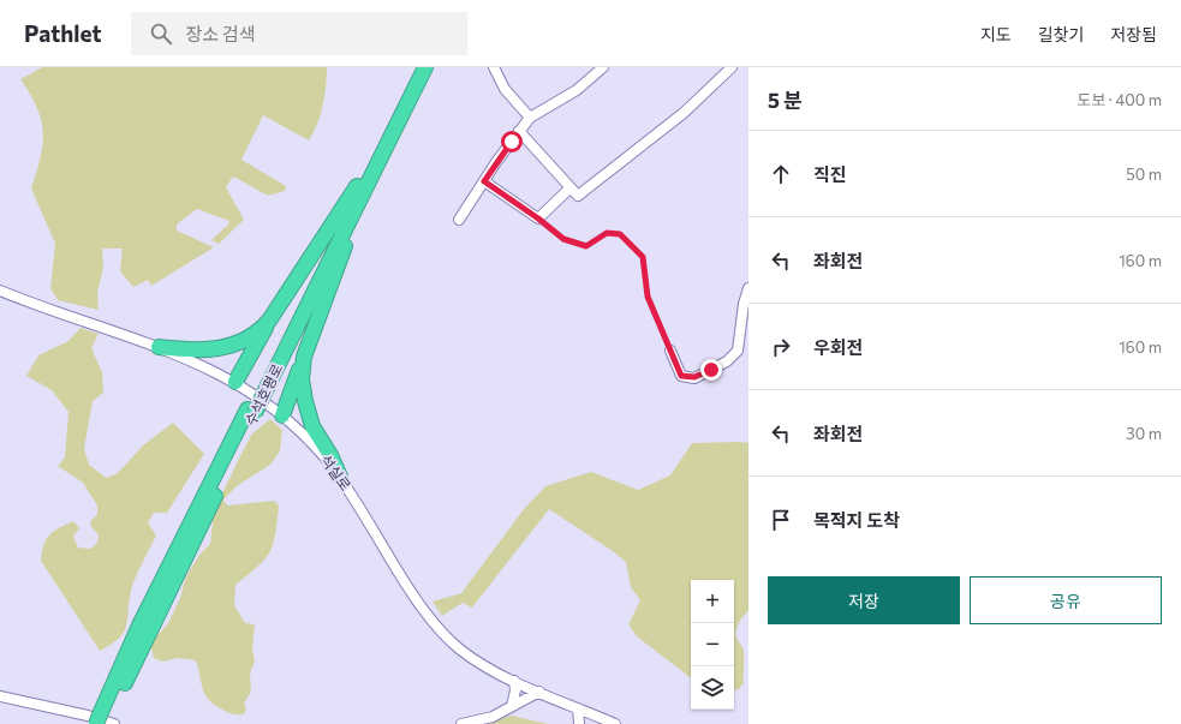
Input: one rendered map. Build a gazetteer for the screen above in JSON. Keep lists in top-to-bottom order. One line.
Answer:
{"streets":{"highway":["수석호평로"],"street":["석실로"]},"page":{"header":"Pathlet","search":"장소 검색","nav":["지도","길찾기","저장됨"],"heading":["5 분","도보 · 400 m"],"list":[["직진","50 m"],["좌회전","160 m"],["우회전","160 m"],["좌회전","30 m"],"목적지 도착"],"buttons":["저장","공유"],"map_buttons":["+","−"]}}
